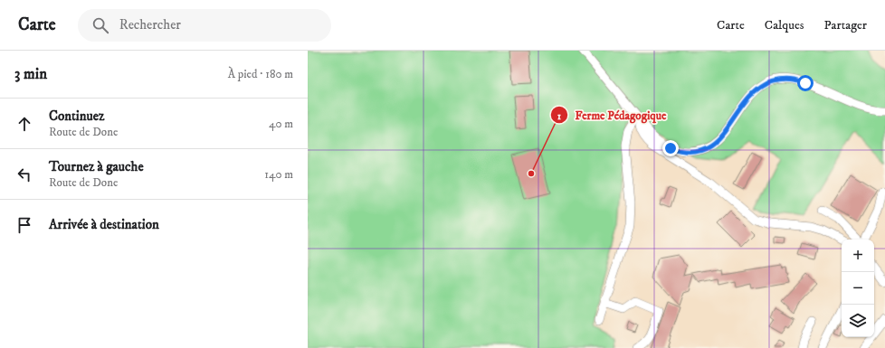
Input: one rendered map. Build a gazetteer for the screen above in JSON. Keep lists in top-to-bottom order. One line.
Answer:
{"places":["Ferme Pédagogique"],"page":{"header":"Carte","search":"Rechercher","nav":["Carte","Calques","Partager"],"heading":["3 min","À pied · 180 m"],"list":[["Continuez","Route de Done","40 m"],["Tournez à gauche","Route de Done","140 m"],"Arrivée à destination"],"map_buttons":["+","−"]}}
